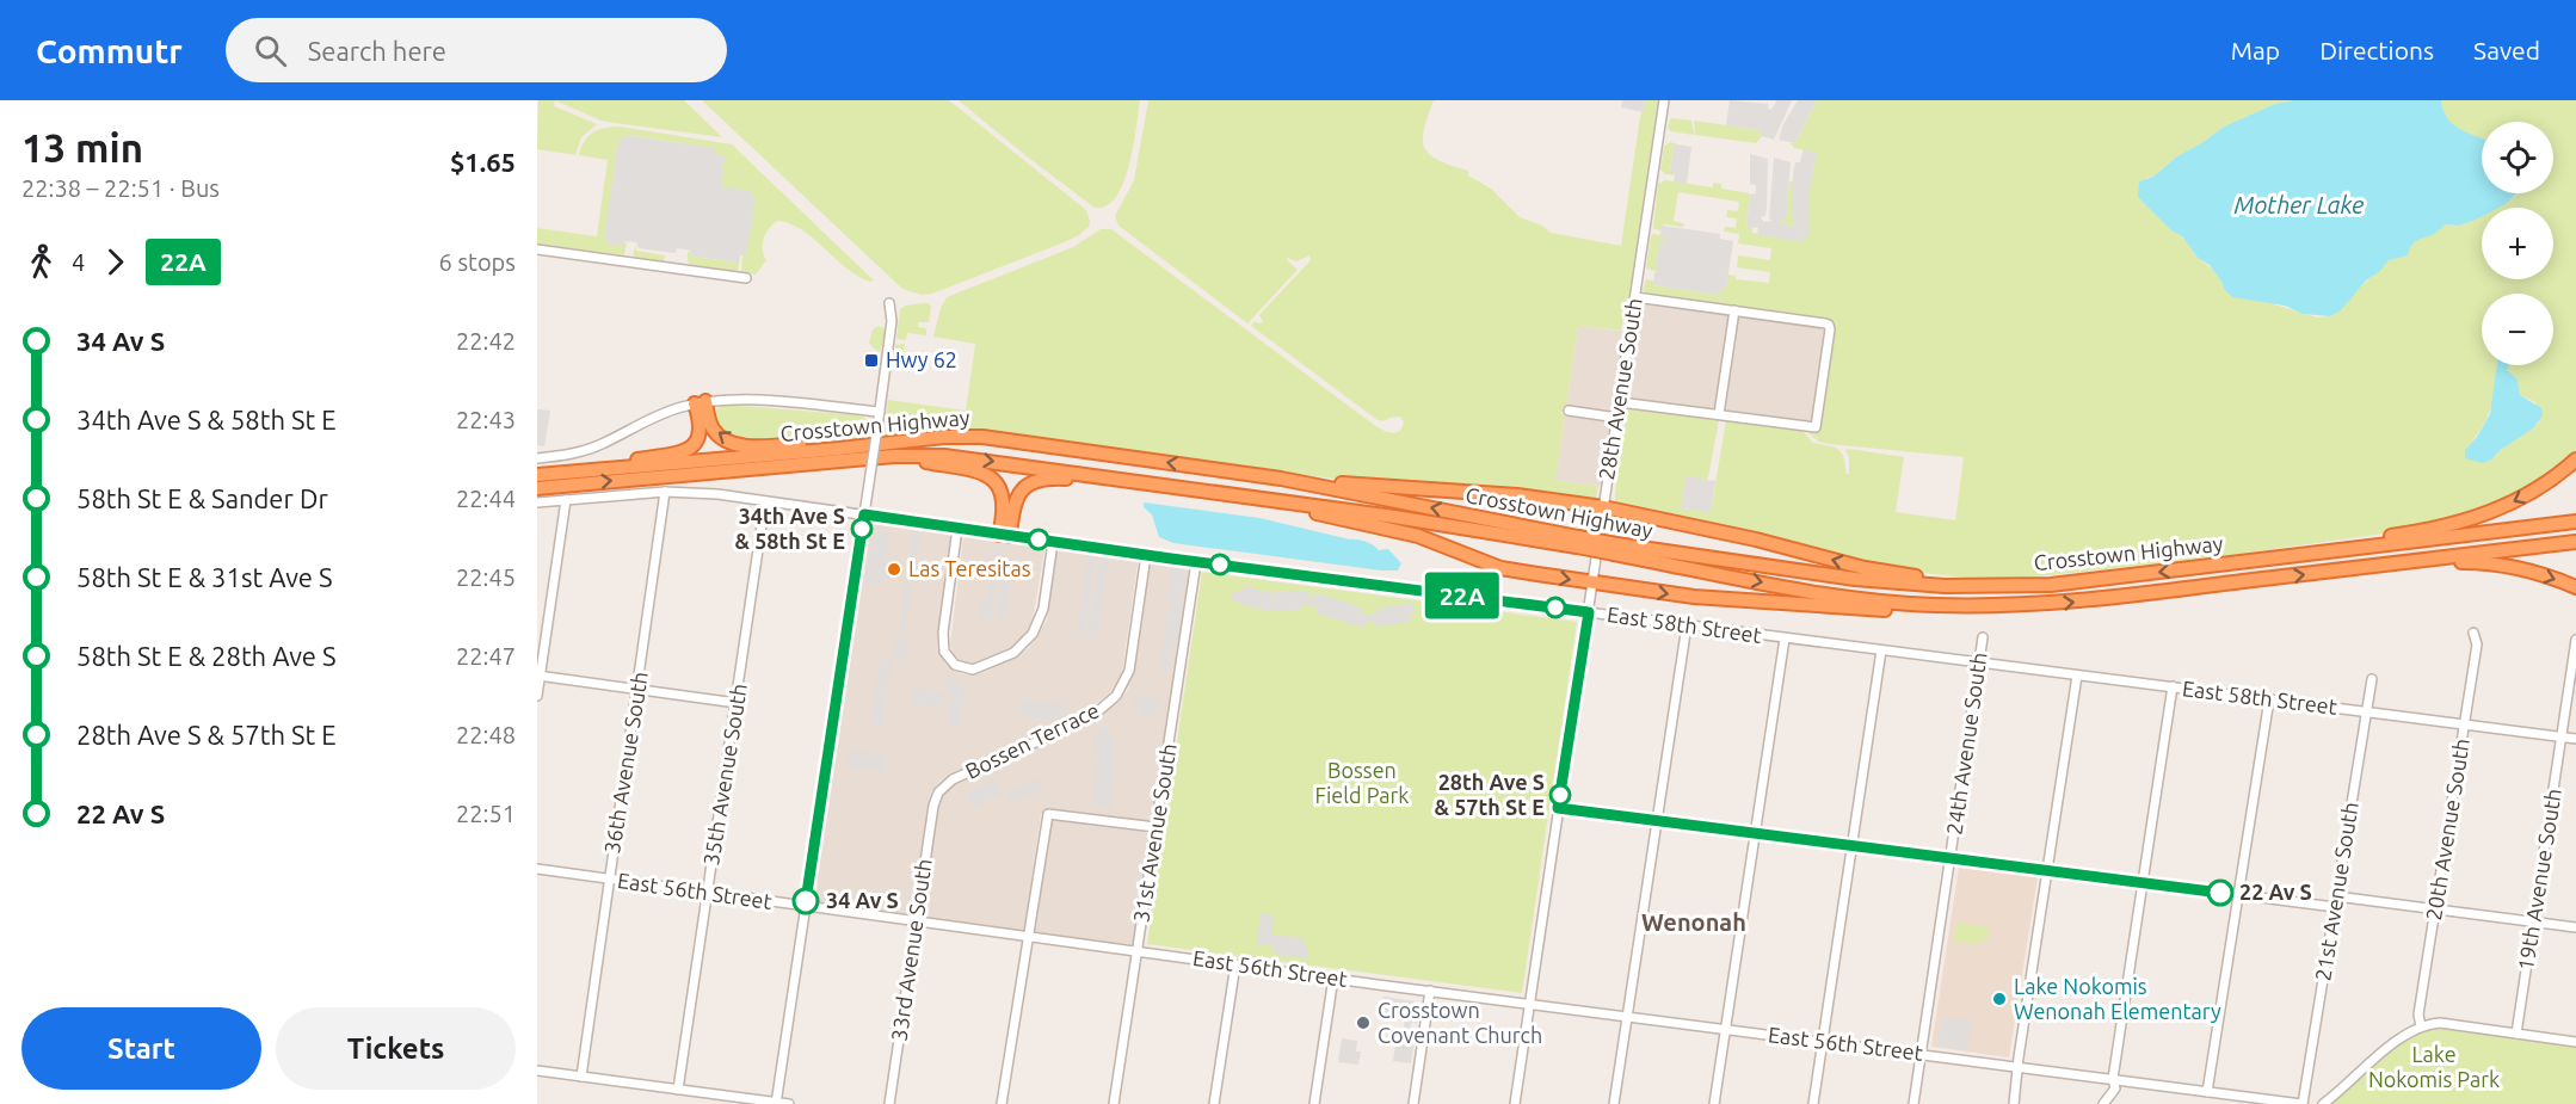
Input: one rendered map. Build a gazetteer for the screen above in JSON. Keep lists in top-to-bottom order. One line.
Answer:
{"streets":{"highway":["Crosstown Highway"],"street":["28th Avenue South","East 58th Street","Bossen Terrace","24th Avenue South","36th Avenue South","35th Avenue South","20th Avenue South","31st Avenue South","19th Avenue South","East 56th Street","21st Avenue South","33rd Avenue South"]},"crossings":[["28th Avenue South","East 58th Street"],["28th Avenue South","East 56th Street"],["East 58th Street","Bossen Terrace"],["East 58th Street","24th Avenue South"],["East 58th Street","36th Avenue South"],["East 58th Street","35th Avenue South"],["East 58th Street","20th Avenue South"],["East 58th Street","31st Avenue South"],["East 58th Street","19th Avenue South"],["East 58th Street","21st Avenue South"],["Bossen Terrace","33rd Avenue South"],["24th Avenue South","East 56th Street"],["36th Avenue South","East 56th Street"],["35th Avenue South","East 56th Street"],["31st Avenue South","East 56th Street"],["East 56th Street","21st Avenue South"],["East 56th Street","33rd Avenue South"]],"districts":["Wenonah"],"water":["Mother Lake"],"parks":["Bossen Field Park","Lake Nokomis Park"],"places":{"transit":["Hwy 62"],"other":["34th Ave S & 58th St E","Las Teresitas","28th Ave S & 57th St E","22 Av S","34 Av S","Lake Nokomis Wenonah Elementary","Crosstown Covenant Church"]},"lines":["bus line 22A"],"page":{"header":"Commutr","search":"Search here","nav":["Map","Directions","Saved"],"heading":["13 min","22:38 – 22:51 · Bus","$1.65"],"on_map":"22A","map_buttons":["+","−"],"legs":["4","22A","6 stops"],"list":[{"name":"34 Av S","value":"22:42"},{"name":"34th Ave S & 58th St E","value":"22:43"},{"name":"58th St E & Sander Dr","value":"22:44"},{"name":"58th St E & 31st Ave S","value":"22:45"},{"name":"58th St E & 28th Ave S","value":"22:47"},{"name":"28th Ave S & 57th St E","value":"22:48"},{"name":"22 Av S","value":"22:51"}],"buttons":["Start","Tickets"]}}
